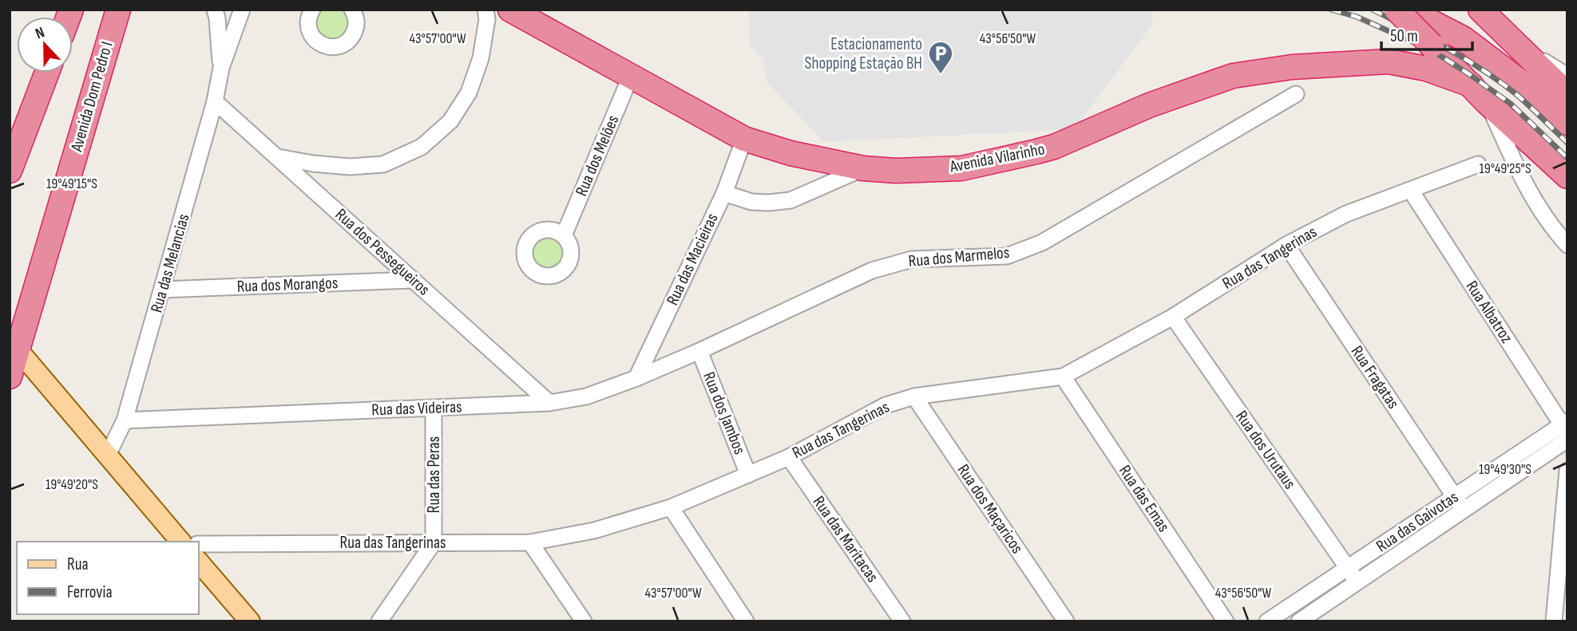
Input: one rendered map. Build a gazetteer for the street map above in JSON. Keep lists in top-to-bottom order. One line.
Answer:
{"streets":{"highway":["Avenida Dom Pedro I","Avenida Vilarinho"],"street":["Rua dos Melões","Rua dos Pessegueiros","Rua dos Marmelos","Rua das Tangerinas","Rua das Macieiras","Rua das Melancias","Rua dos Morangos","Rua Albatroz","Rua Fragatas","Rua das Videiras","Rua dos Jambos","Rua dos Urutaus","Rua das Peras","Rua das Emas","Rua dos Maçaricos","Rua das Gaivotas","Rua das Maritacas"]},"crossings":[["Rua dos Melões","Avenida Vilarinho"],["Avenida Vilarinho","Rua das Macieiras"],["Rua dos Pessegueiros","Rua das Melancias"],["Rua dos Pessegueiros","Rua dos Morangos"],["Rua dos Pessegueiros","Rua das Videiras"],["Rua dos Marmelos","Rua das Videiras"],["Rua dos Marmelos","Rua dos Jambos"],["Rua das Tangerinas","Rua Albatroz"],["Rua das Tangerinas","Rua Fragatas"],["Rua das Tangerinas","Rua dos Jambos"],["Rua das Tangerinas","Rua dos Urutaus"],["Rua das Tangerinas","Rua das Peras"],["Rua das Tangerinas","Rua das Emas"],["Rua das Tangerinas","Rua dos Maçaricos"],["Rua das Tangerinas","Rua das Maritacas"],["Rua das Macieiras","Rua das Videiras"],["Rua das Melancias","Rua dos Morangos"],["Rua das Melancias","Rua das Videiras"],["Rua Albatroz","Rua das Gaivotas"],["Rua Fragatas","Rua das Gaivotas"],["Rua das Videiras","Rua dos Jambos"],["Rua das Videiras","Rua das Peras"],["Rua dos Urutaus","Rua das Gaivotas"]],"places":{"parking":["Estacionamento Shopping Estação BH"]},"legend":["Rua","Ferrovia"],"scale_bar":"50 m","north":"top","coordinates":["43°57'00\"W","43°56'50\"W","19°49'25\"S","19°49'15\"S","19°49'30\"S","19°49'20\"S"]}
